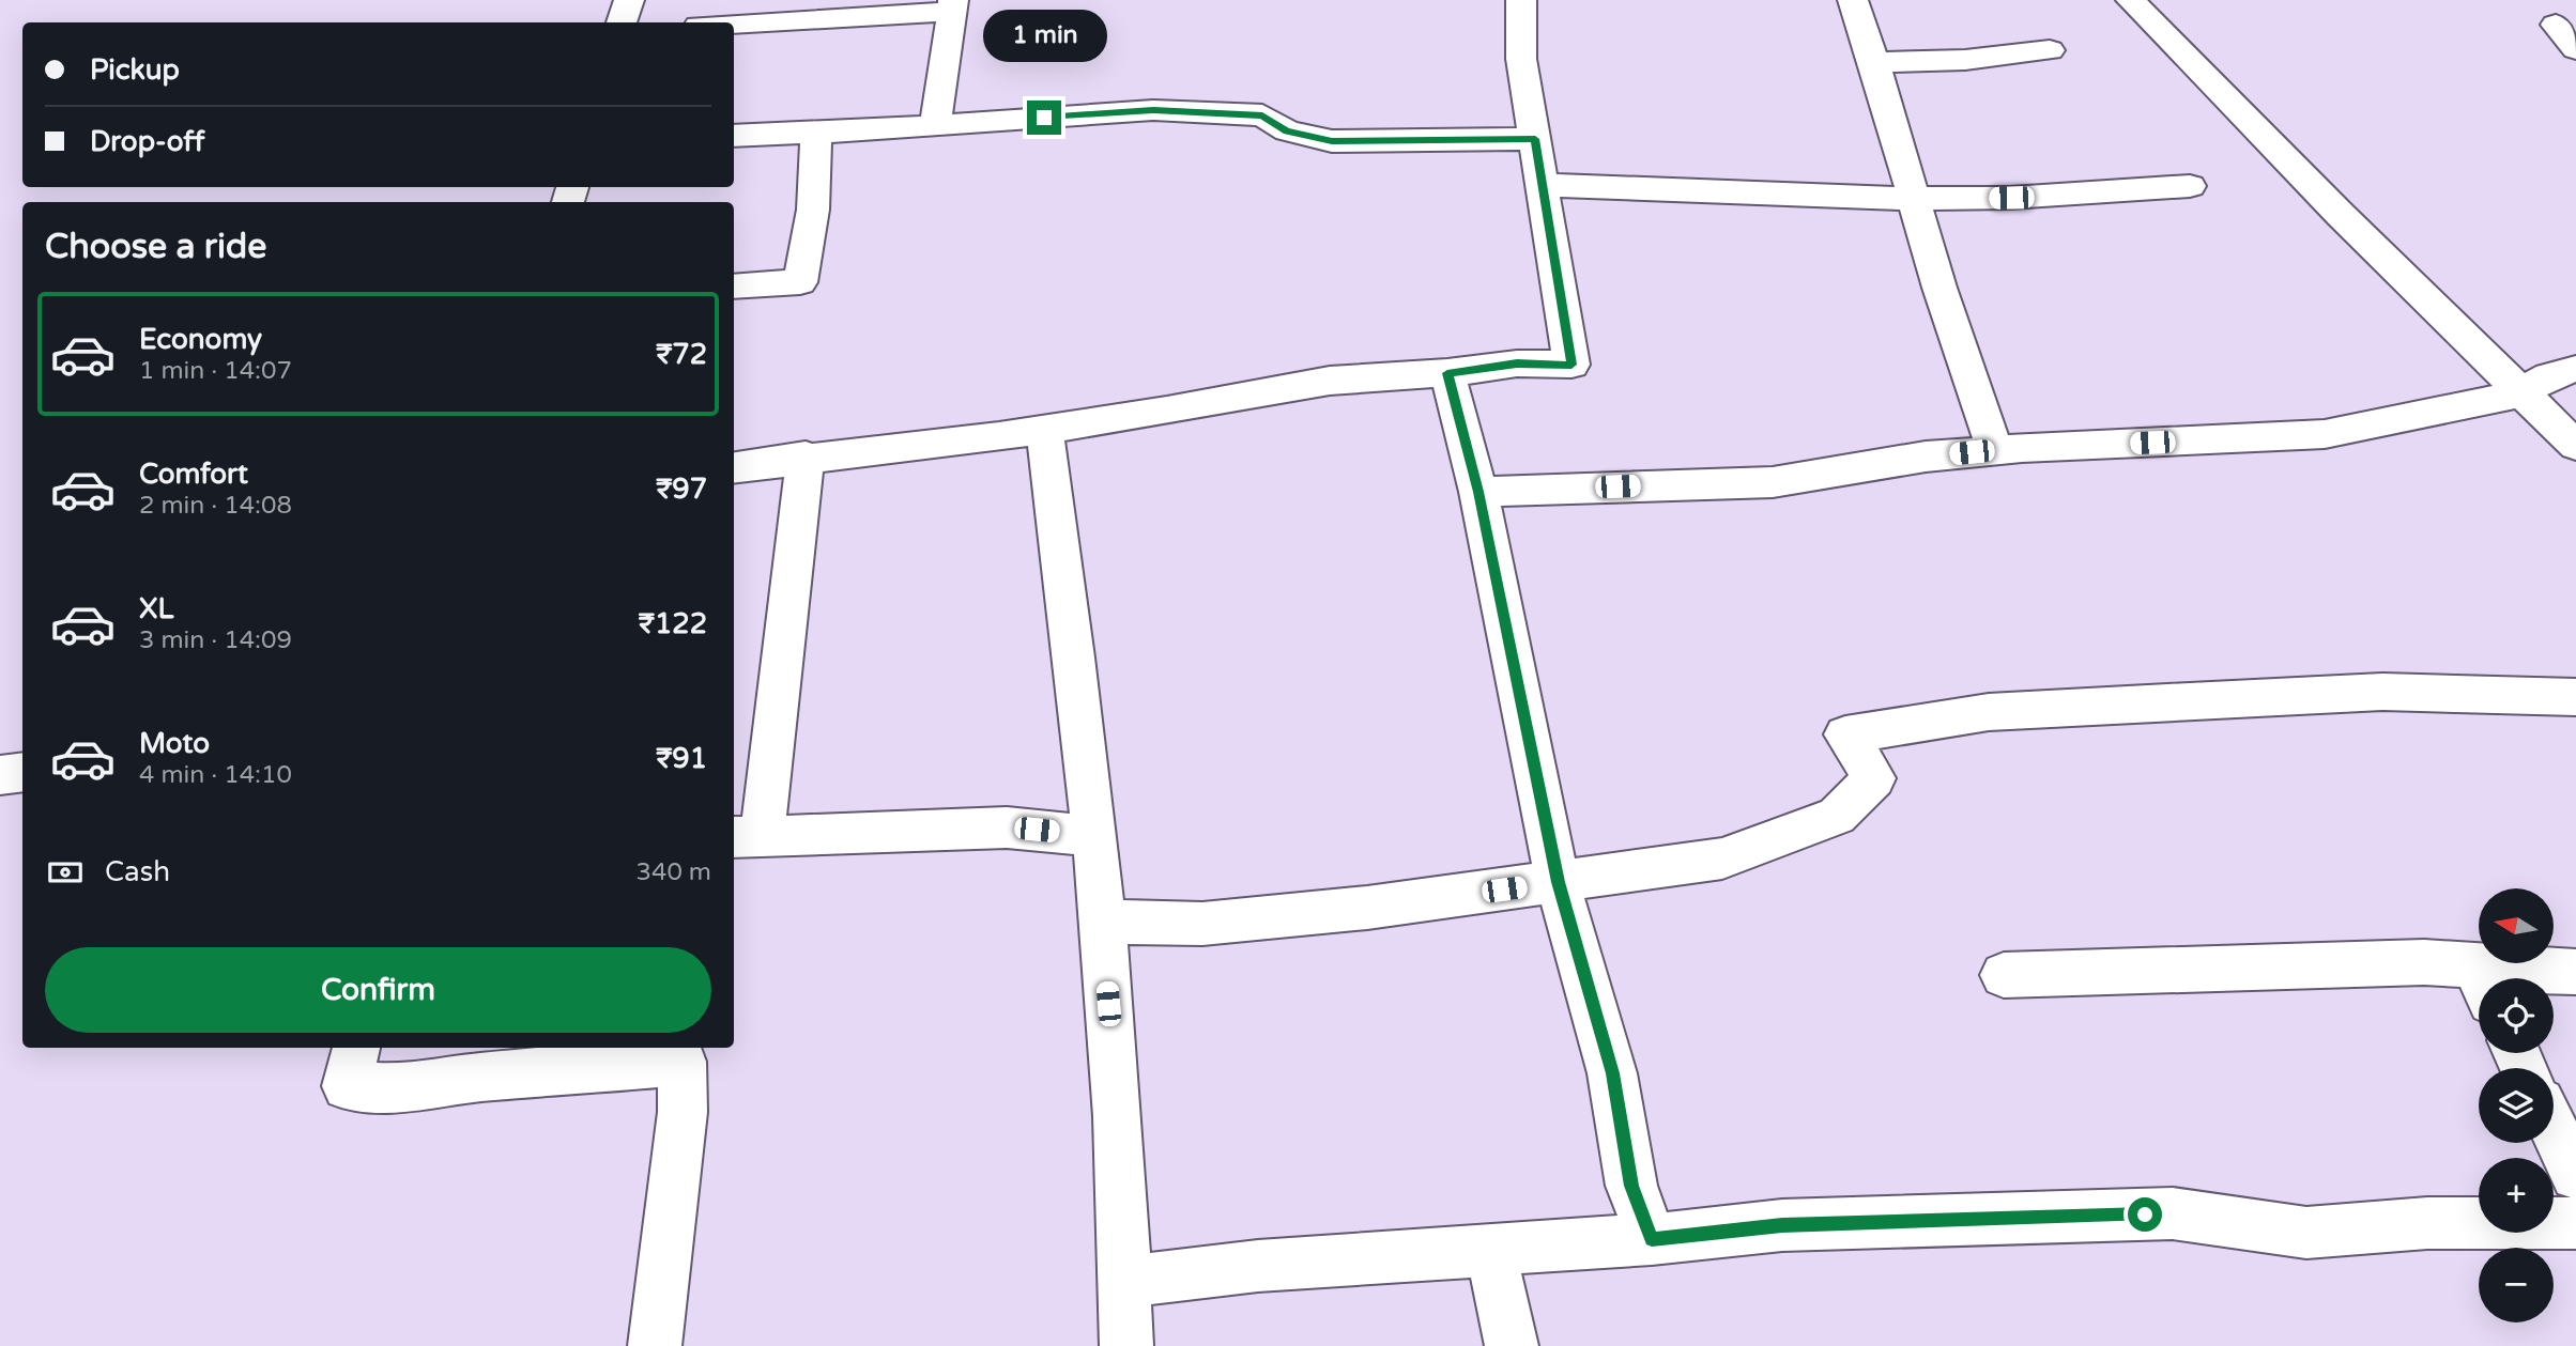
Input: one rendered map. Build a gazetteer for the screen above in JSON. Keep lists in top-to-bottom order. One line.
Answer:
{"north":"left","page":{"bubble":"1 min","banner":["Pickup","Drop-off"],"heading":"Choose a ride","list":[{"name":"Economy","note":"1 min · 14:07","value":"₹72"},{"name":"Comfort","note":"2 min · 14:08","value":"₹97"},{"name":"XL","note":"3 min · 14:09","value":"₹122"},{"name":"Moto","note":"4 min · 14:10","value":"₹91"}],"pay":["Cash","340 m"],"map_buttons":["+","−"],"buttons":"Confirm"}}
